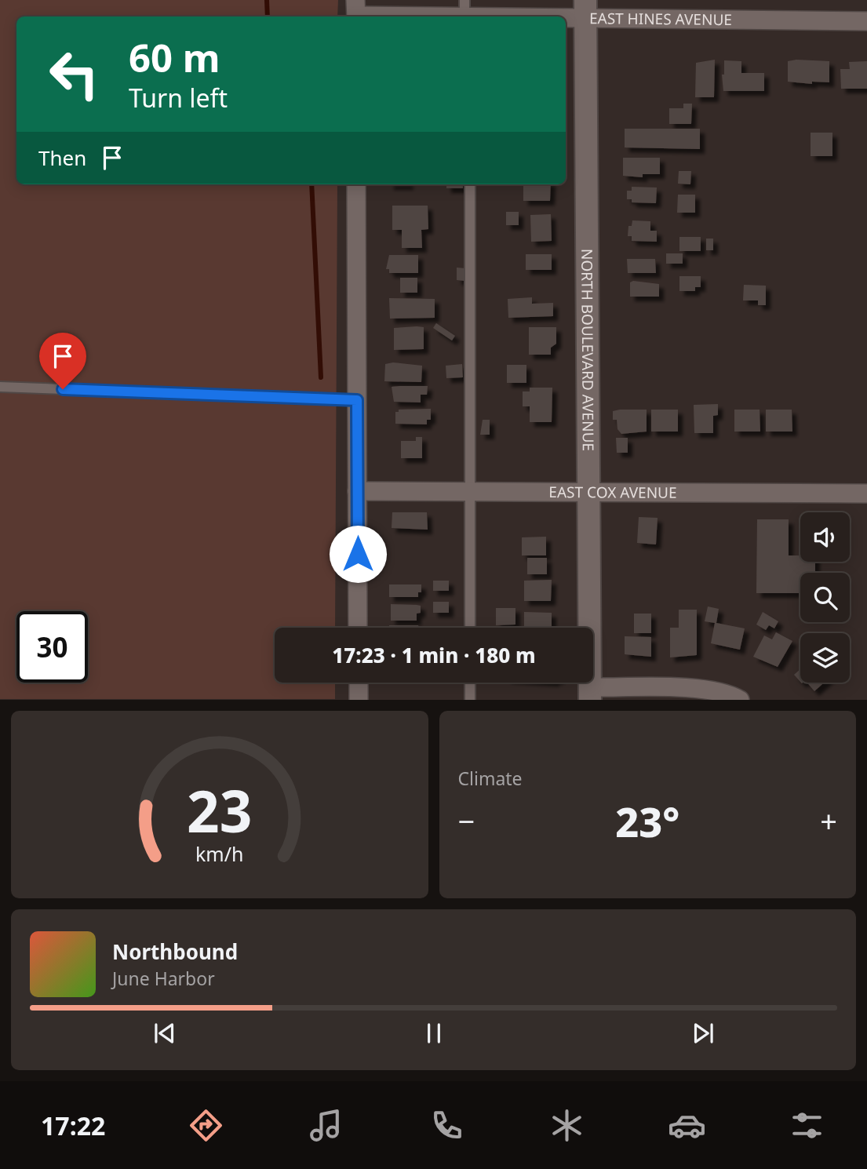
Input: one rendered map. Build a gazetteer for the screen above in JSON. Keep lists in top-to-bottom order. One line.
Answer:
{"streets":{"street":["EAST HINES AVENUE","NORTH BOULEVARD AVENUE","EAST COX AVENUE"]},"crossings":[["EAST HINES AVENUE","NORTH BOULEVARD AVENUE"],["NORTH BOULEVARD AVENUE","EAST COX AVENUE"]],"page":{"turn":["60 m","Turn left"],"then":"Then","limit":"30","trip":"17:23 · 1 min · 180 m","tile":"Climate","heat":["−","23°","+"],"song":["Northbound","June Harbor"],"tabs":"17:22","gauge":["23","km/h"]}}
